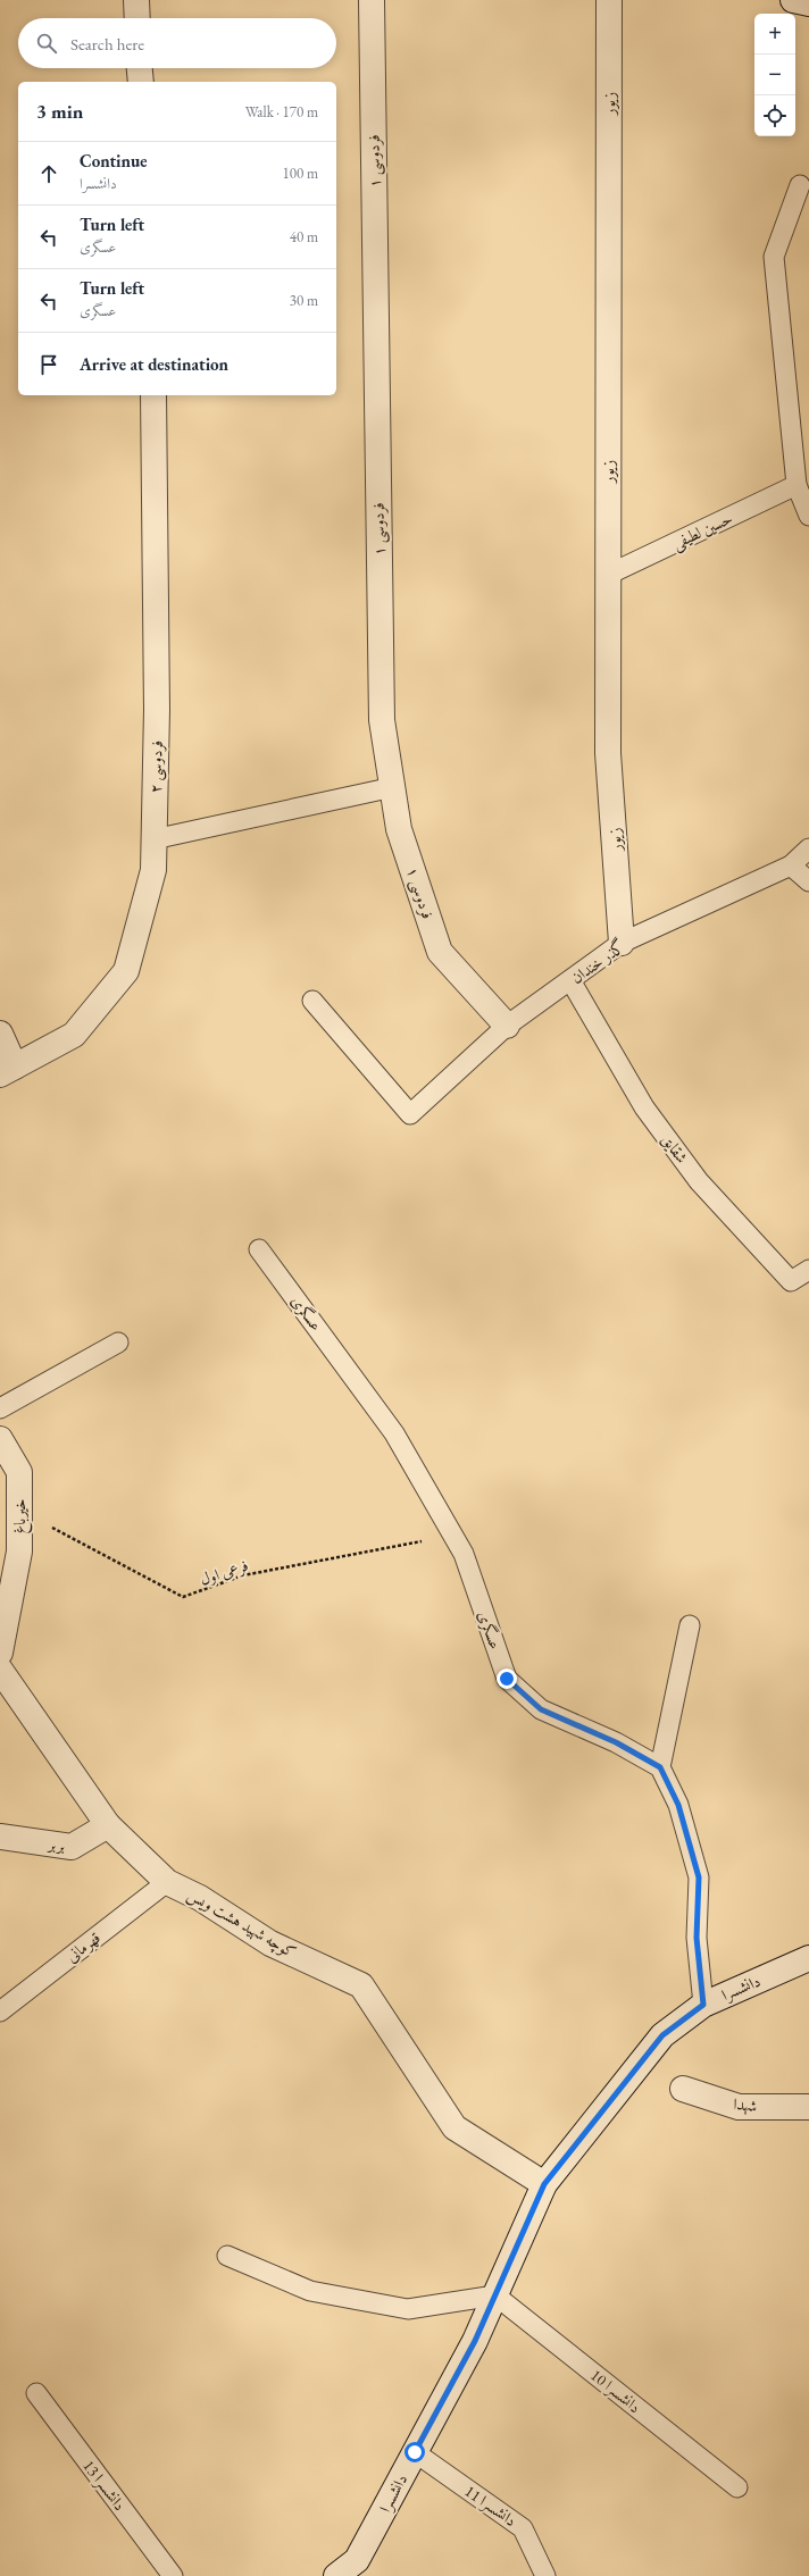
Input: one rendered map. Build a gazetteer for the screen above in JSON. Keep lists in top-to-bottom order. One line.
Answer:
{"streets":{"street":["زیور","فردوسی ۱","فردوسی ۲","خیرباغ","بربر","کوچه شهید هشت ویس","دانشسرا","شهدا"],"lane":["حسین لطیفی","گذر خندان","شقایق","عسگری","قهرمانی","دانشسرا 10","دانشسرا 13","دانشسرا 11"],"path":["فرعی اول"]},"crossings":[["زیور","حسین لطیفی"],["زیور","گذر خندان"],["فردوسی ۱","گذر خندان"],["گذر خندان","شقایق"],["عسگری","فرعی اول"],["خیرباغ","فرعی اول"],["بربر","کوچه شهید هشت ویس"],["کوچه شهید هشت ویس","قهرمانی"],["کوچه شهید هشت ویس","دانشسرا"],["دانشسرا","دانشسرا 10"],["دانشسرا","دانشسرا 11"]],"page":{"map_buttons":["+","−"],"search":"Search here","heading":["3 min","Walk · 170 m"],"list":[["Continue","دانشسرا","100 m"],["Turn left","عسگری","40 m"],["Turn left","عسگری","30 m"],"Arrive at destination"]}}
